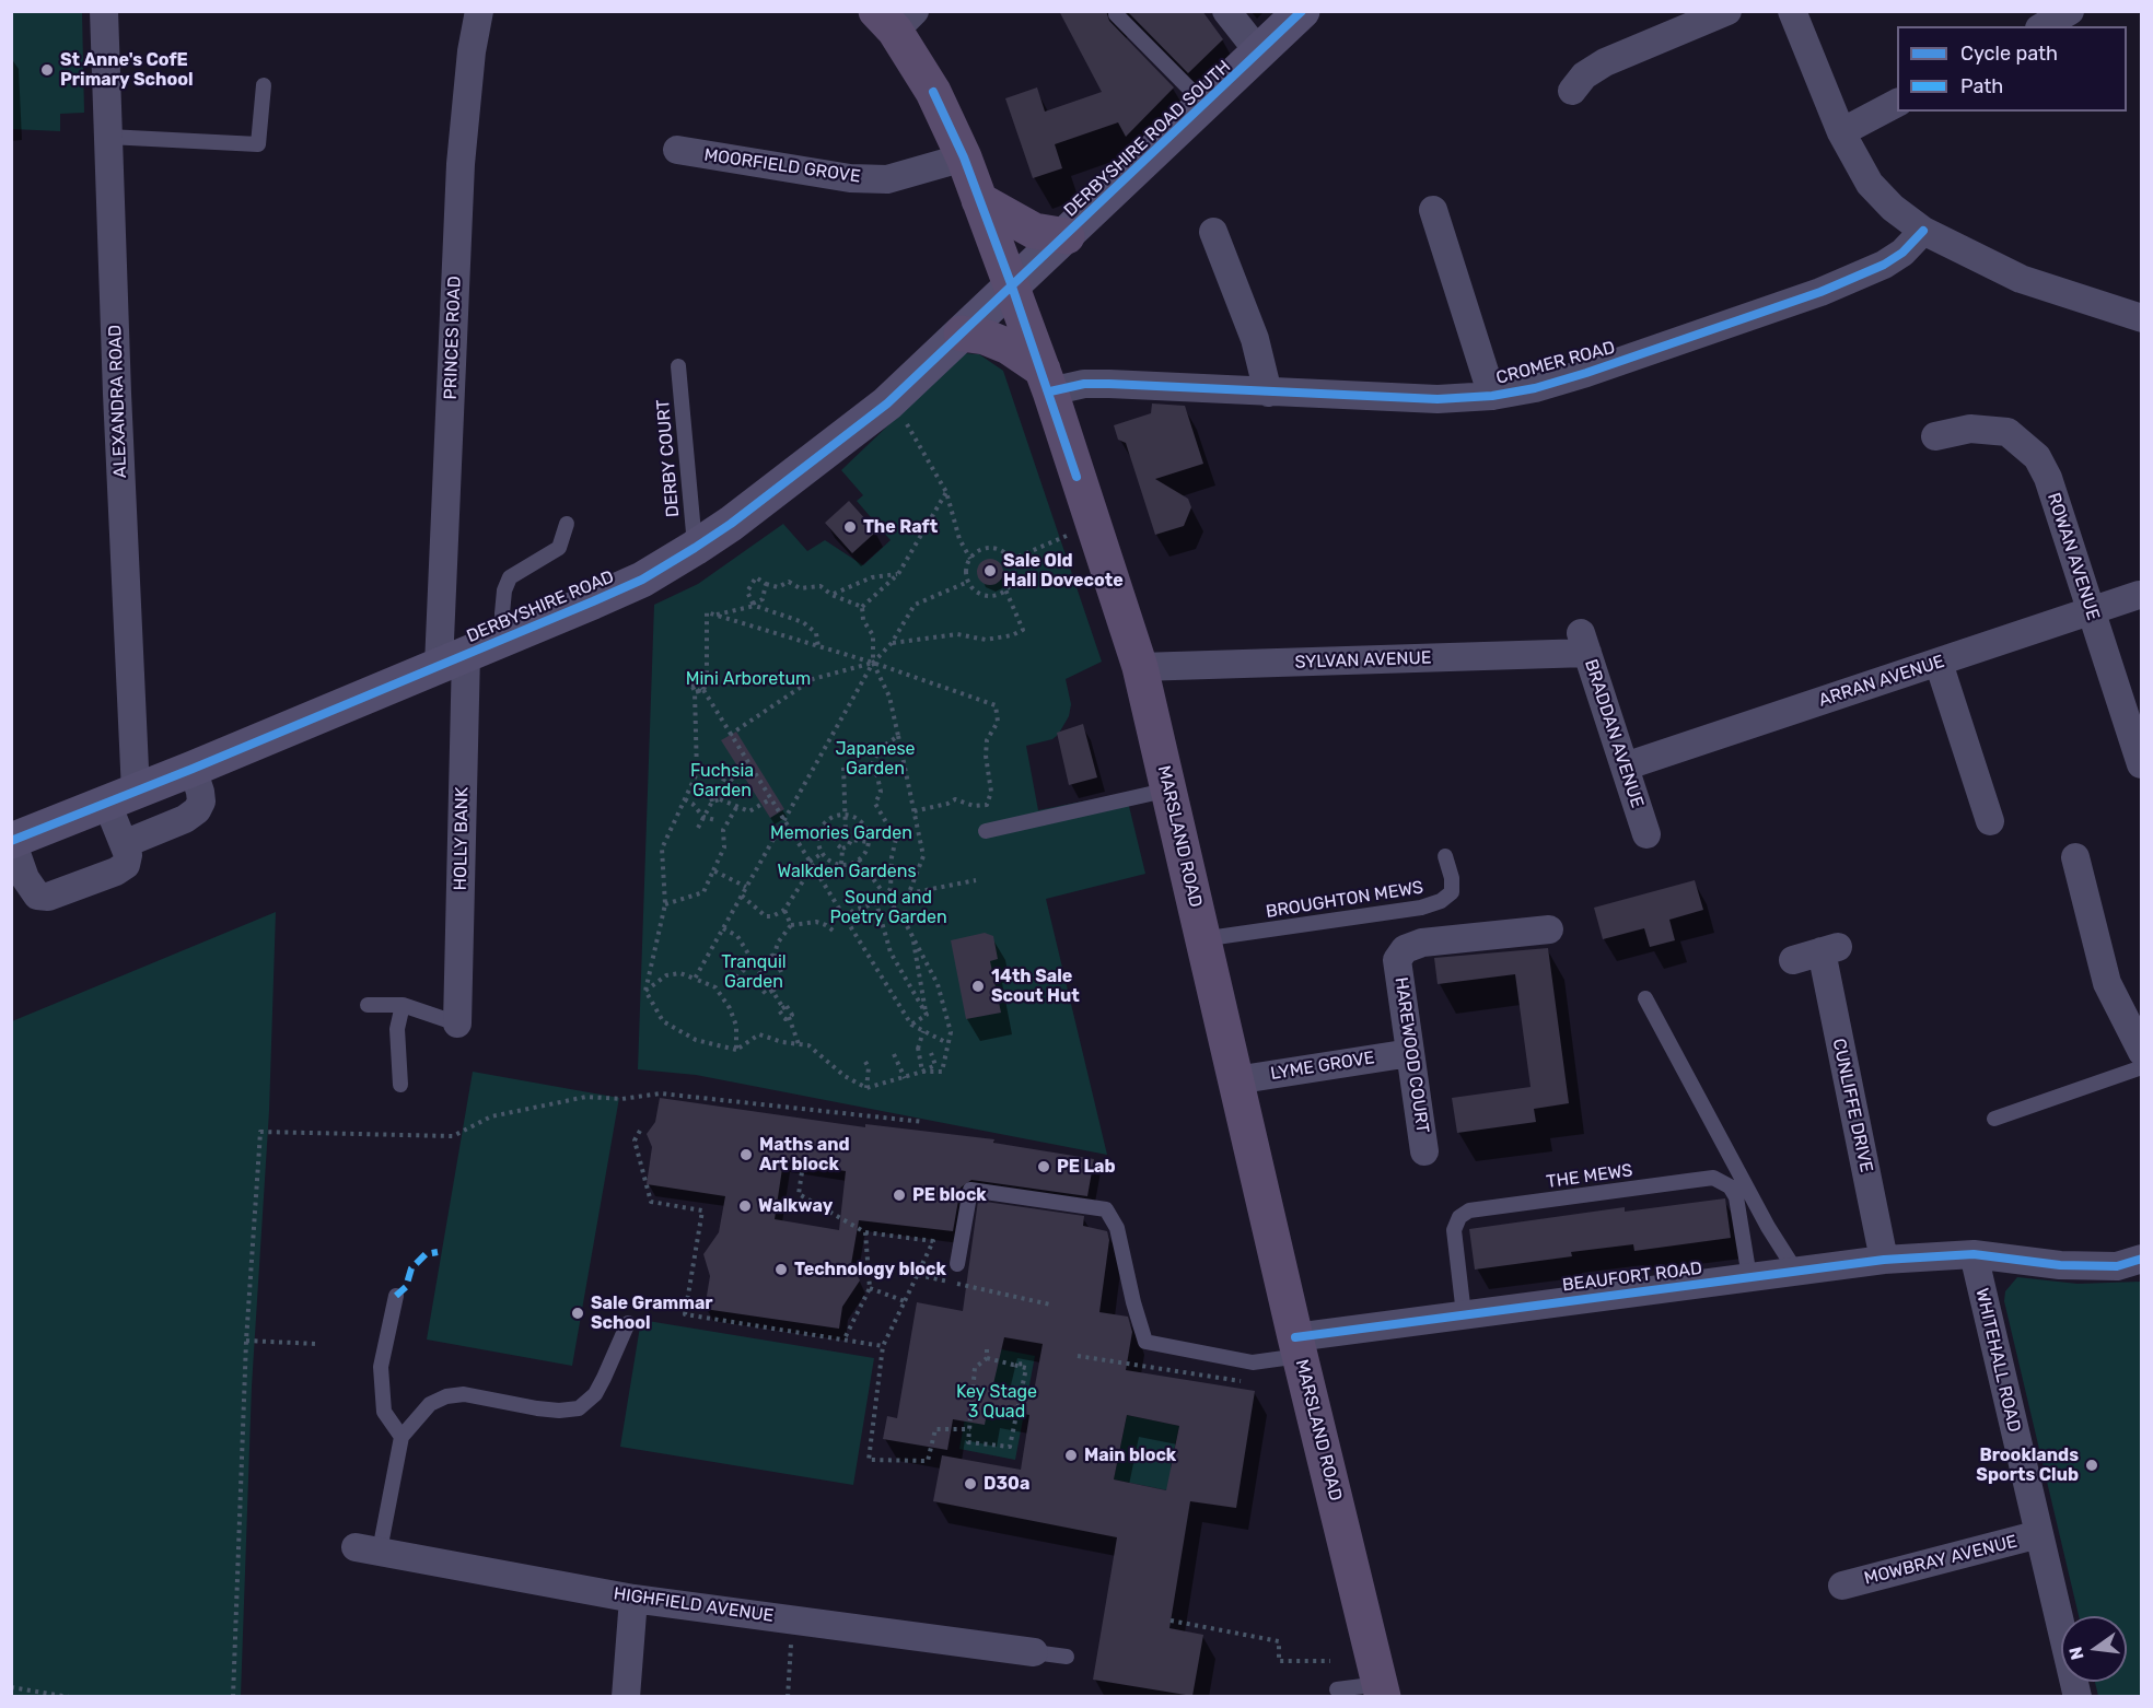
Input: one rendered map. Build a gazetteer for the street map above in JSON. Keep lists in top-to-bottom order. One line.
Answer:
{"streets":{"main road":["MARSLAND ROAD"],"street":["DERBYSHIRE ROAD SOUTH","MOORFIELD GROVE","PRINCES ROAD","CROMER ROAD","ALEXANDRA ROAD","ROWAN AVENUE","DERBYSHIRE ROAD","SYLVAN AVENUE","ARRAN AVENUE","BRADDAN AVENUE","HOLLY BANK","HAREWOOD COURT","LYME GROVE","CUNLIFFE DRIVE","BEAUFORT ROAD","WHITEHALL ROAD","MOWBRAY AVENUE","HIGHFIELD AVENUE"],"lane":["DERBY COURT","BROUGHTON MEWS","THE MEWS"]},"crossings":[["DERBYSHIRE ROAD SOUTH","DERBYSHIRE ROAD"],["DERBYSHIRE ROAD SOUTH","MARSLAND ROAD"],["MOORFIELD GROVE","MARSLAND ROAD"],["PRINCES ROAD","DERBYSHIRE ROAD"],["PRINCES ROAD","HOLLY BANK"],["CROMER ROAD","MARSLAND ROAD"],["ALEXANDRA ROAD","DERBYSHIRE ROAD"],["DERBY COURT","DERBYSHIRE ROAD"],["ROWAN AVENUE","ARRAN AVENUE"],["DERBYSHIRE ROAD","MARSLAND ROAD"],["DERBYSHIRE ROAD","HOLLY BANK"],["SYLVAN AVENUE","BRADDAN AVENUE"],["SYLVAN AVENUE","MARSLAND ROAD"],["ARRAN AVENUE","BRADDAN AVENUE"],["MARSLAND ROAD","BROUGHTON MEWS"],["MARSLAND ROAD","LYME GROVE"],["MARSLAND ROAD","BEAUFORT ROAD"],["HAREWOOD COURT","LYME GROVE"],["CUNLIFFE DRIVE","BEAUFORT ROAD"],["THE MEWS","BEAUFORT ROAD"],["BEAUFORT ROAD","WHITEHALL ROAD"],["WHITEHALL ROAD","MOWBRAY AVENUE"]],"parks":["Mini Arboretum","Japanese Garden","Fuchsia Garden","Memories Garden","Walkden Gardens","Sound and Poetry Garden","Tranquil Garden","Key Stage 3 Quad"],"places":["St Anne's CofE Primary School","The Raft","Sale Old Hall Dovecote","14th Sale Scout Hut","Maths and Art block","PE Lab","PE block","Walkway","Technology block","Sale Grammar School","Main block","Brooklands Sports Club","D30a"],"legend":["Cycle path","Path"],"north":"left"}
